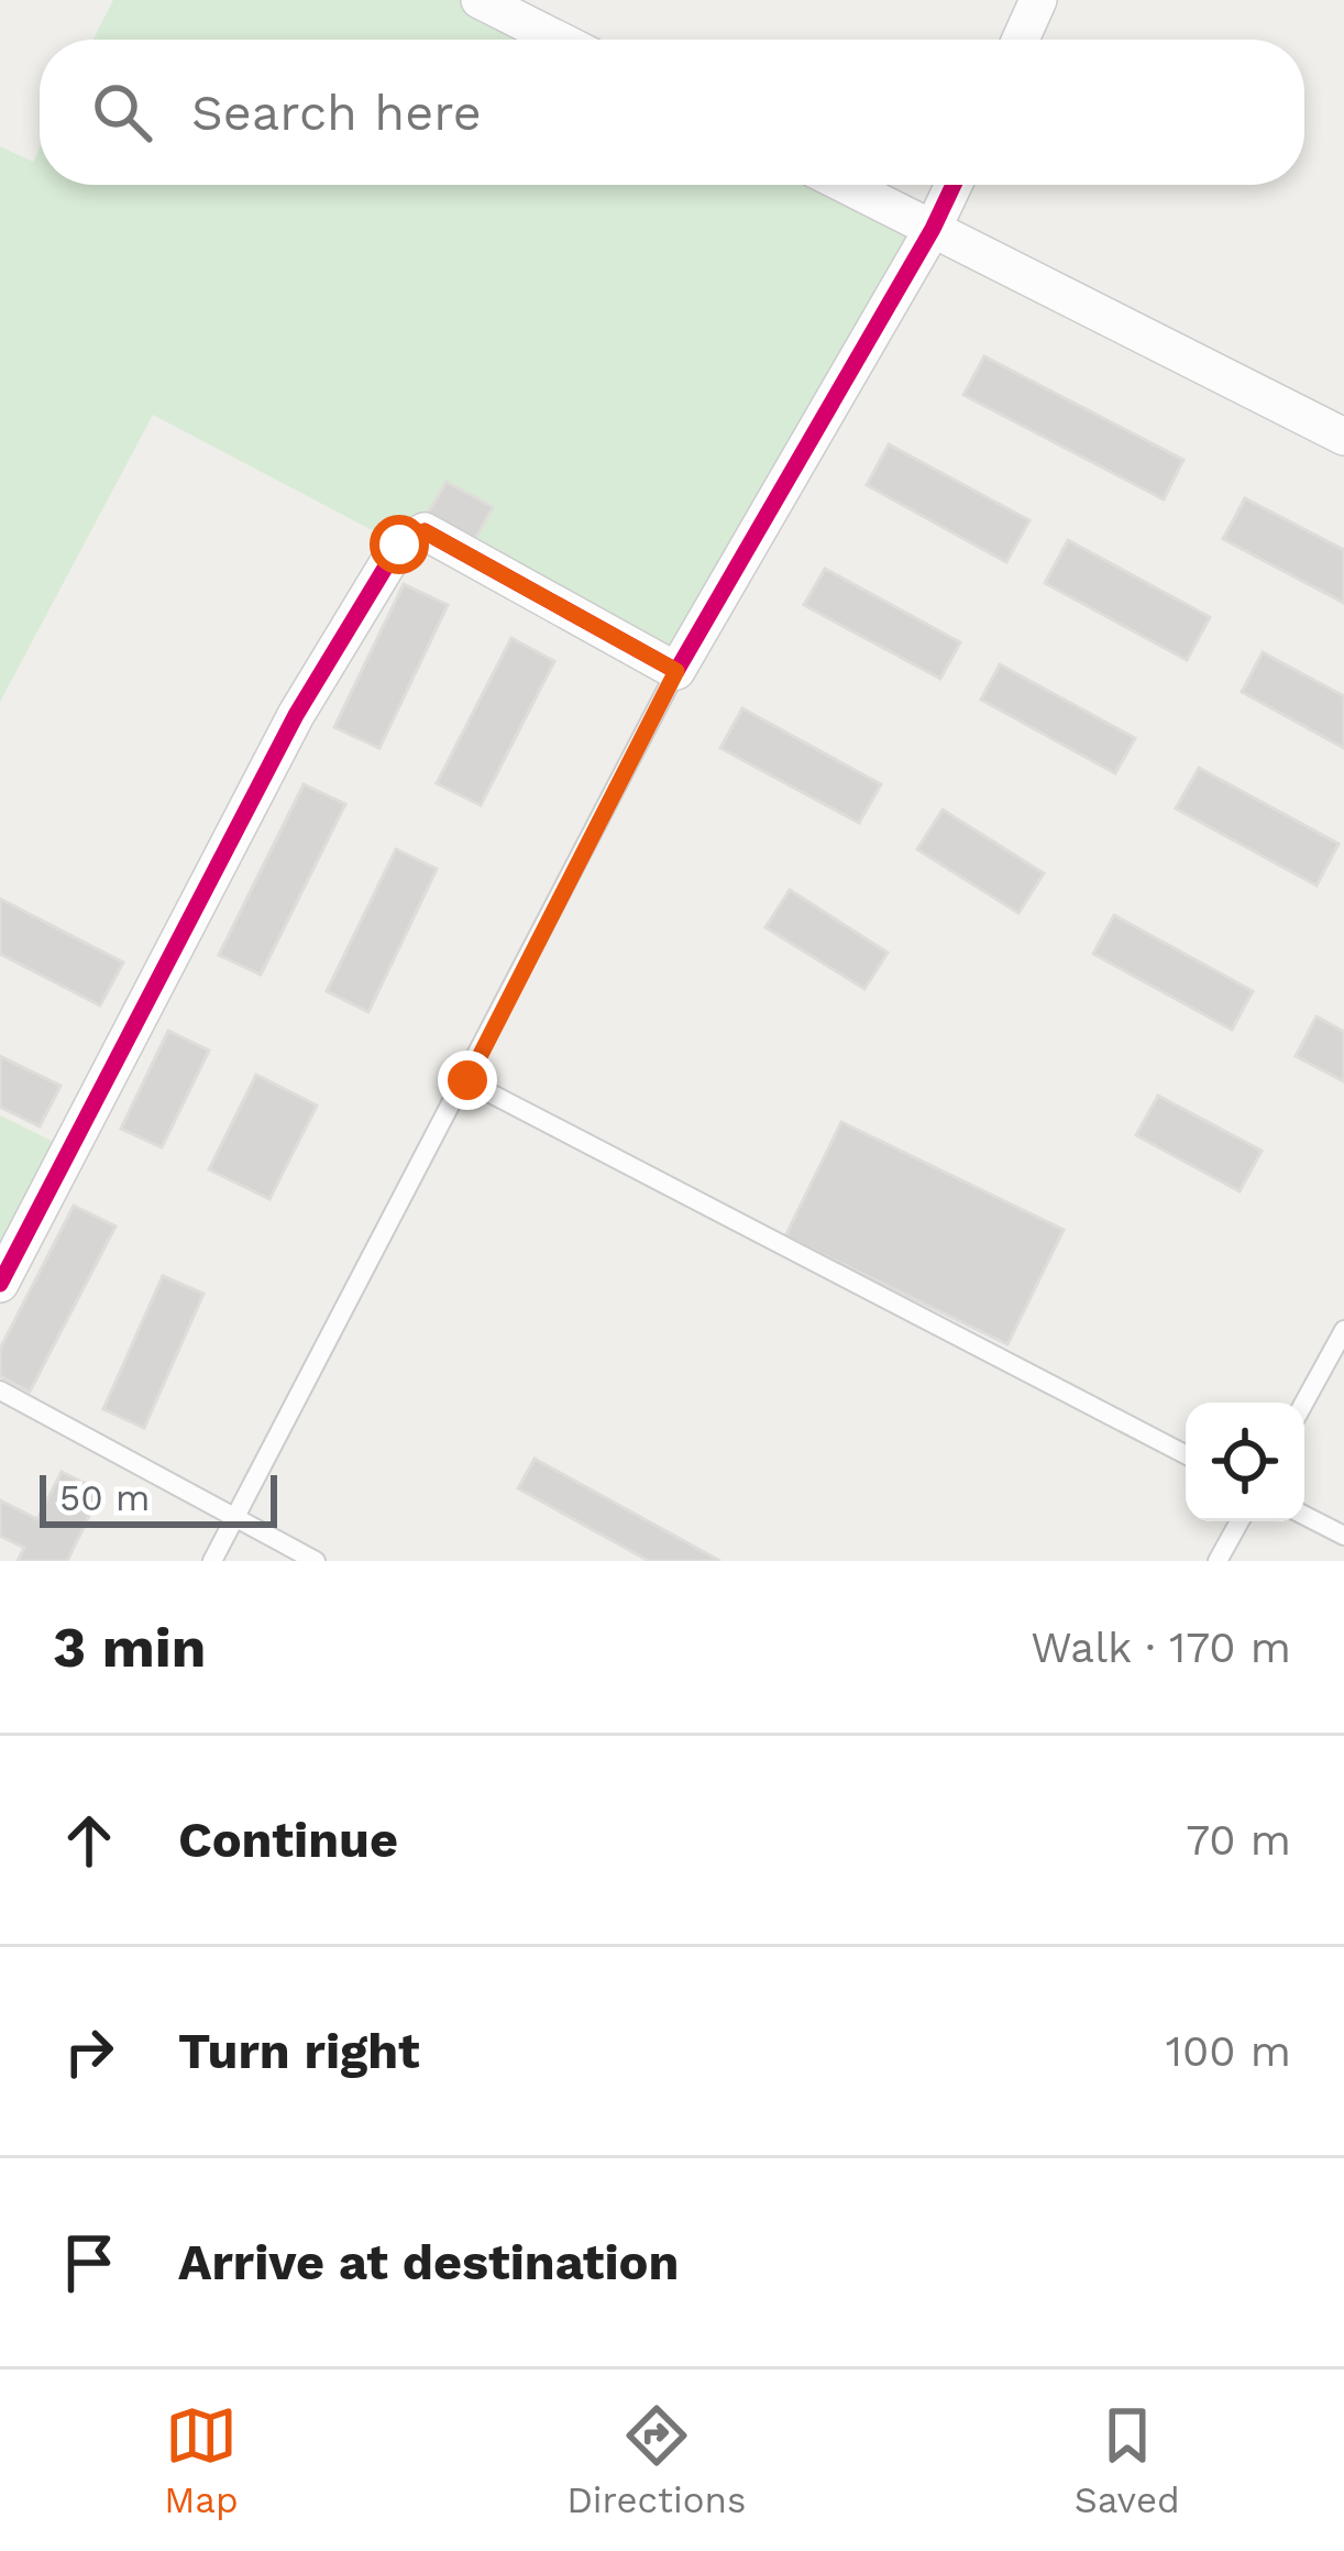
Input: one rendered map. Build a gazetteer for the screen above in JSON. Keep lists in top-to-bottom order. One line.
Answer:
{"scale_bar":"50 m","page":{"search":"Search here","scale":"50 m","heading":["3 min","Walk · 170 m"],"list":[["Continue","70 m"],["Turn right","100 m"],"Arrive at destination"],"nav":["Map","Directions","Saved"]}}
